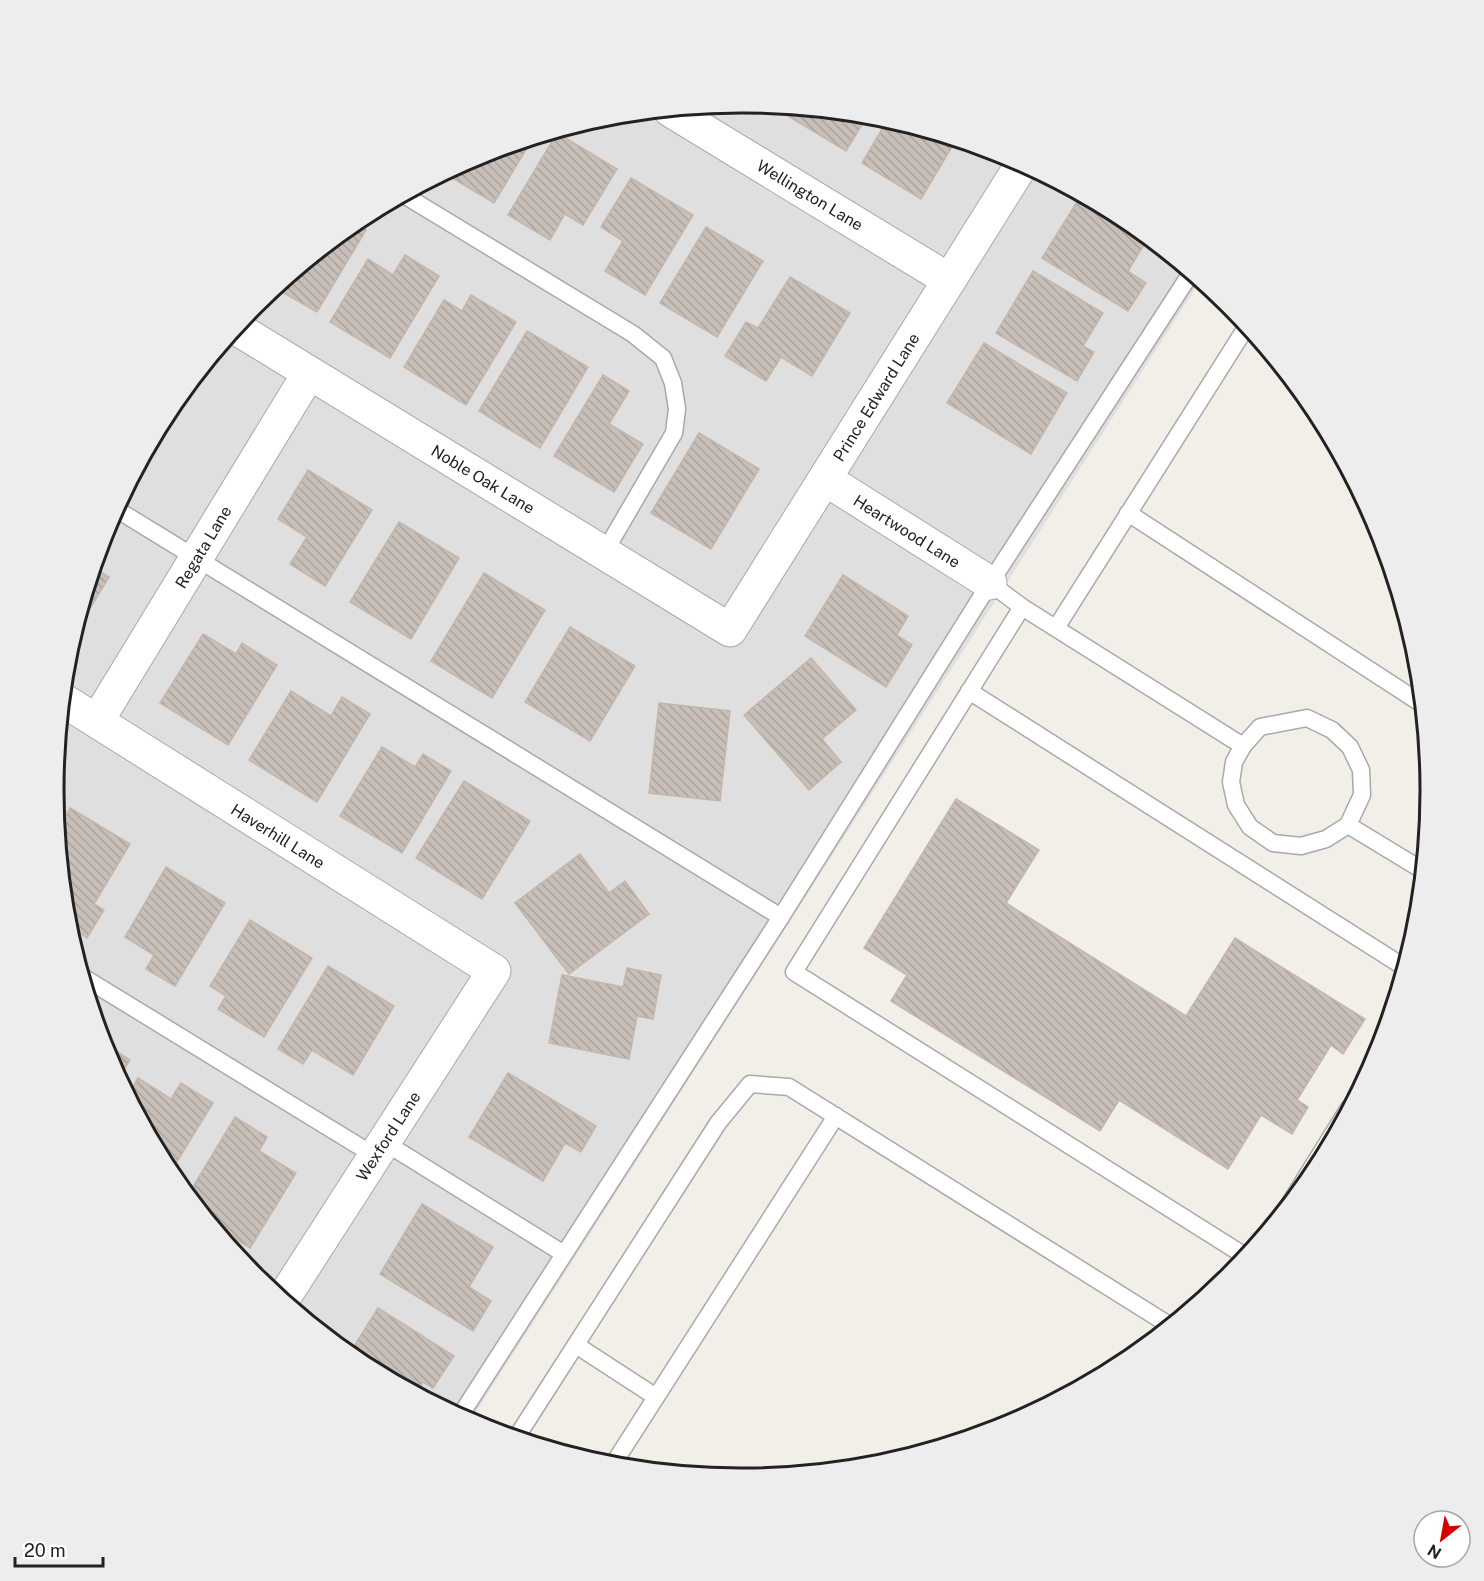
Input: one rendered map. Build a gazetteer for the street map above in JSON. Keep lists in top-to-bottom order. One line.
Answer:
{"streets":{"street":["Wellington Lane","Prince Edward Lane","Noble Oak Lane","Heartwood Lane","Regata Lane","Haverhill Lane","Wexford Lane"]},"crossings":[["Wellington Lane","Prince Edward Lane"],["Prince Edward Lane","Noble Oak Lane"],["Prince Edward Lane","Heartwood Lane"],["Noble Oak Lane","Regata Lane"],["Regata Lane","Haverhill Lane"],["Haverhill Lane","Wexford Lane"]],"scale_bar":"20 m","north":"bottom left"}
